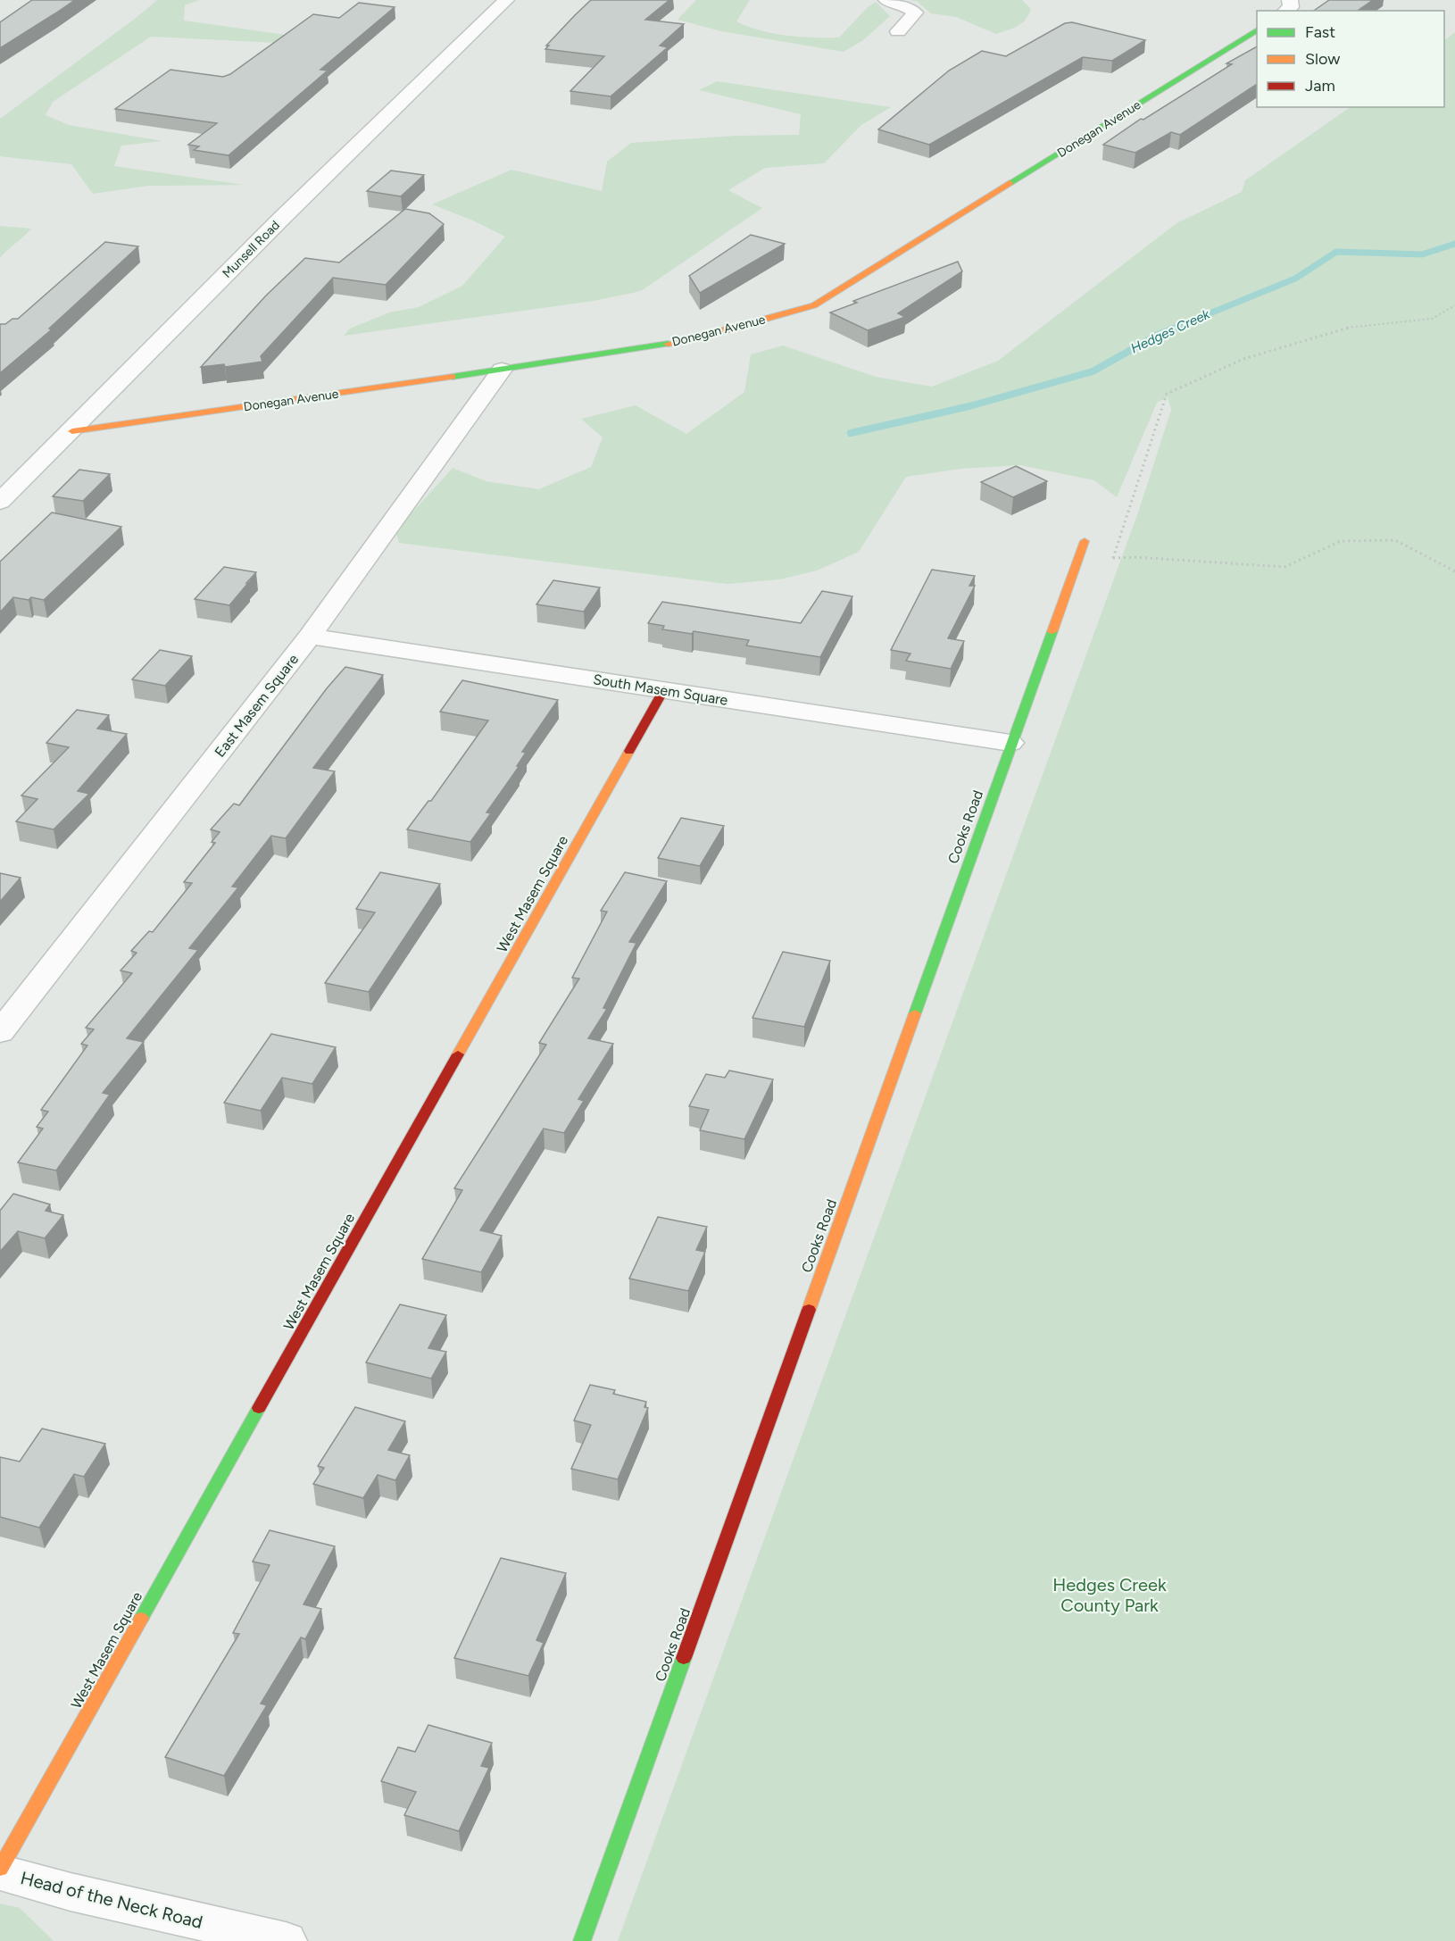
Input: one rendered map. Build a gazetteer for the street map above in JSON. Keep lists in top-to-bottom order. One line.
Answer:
{"streets":{"street":["Donegan Avenue","Munsell Road","South Masem Square","East Masem Square","Cooks Road","West Masem Square","Head of the Neck Road"]},"crossings":[["Donegan Avenue","Munsell Road"],["Donegan Avenue","East Masem Square"],["South Masem Square","East Masem Square"],["South Masem Square","Cooks Road"],["South Masem Square","West Masem Square"],["West Masem Square","Head of the Neck Road"]],"water":["Hedges Creek"],"parks":["Hedges Creek County Park"],"legend":["Fast","Slow","Jam"]}
